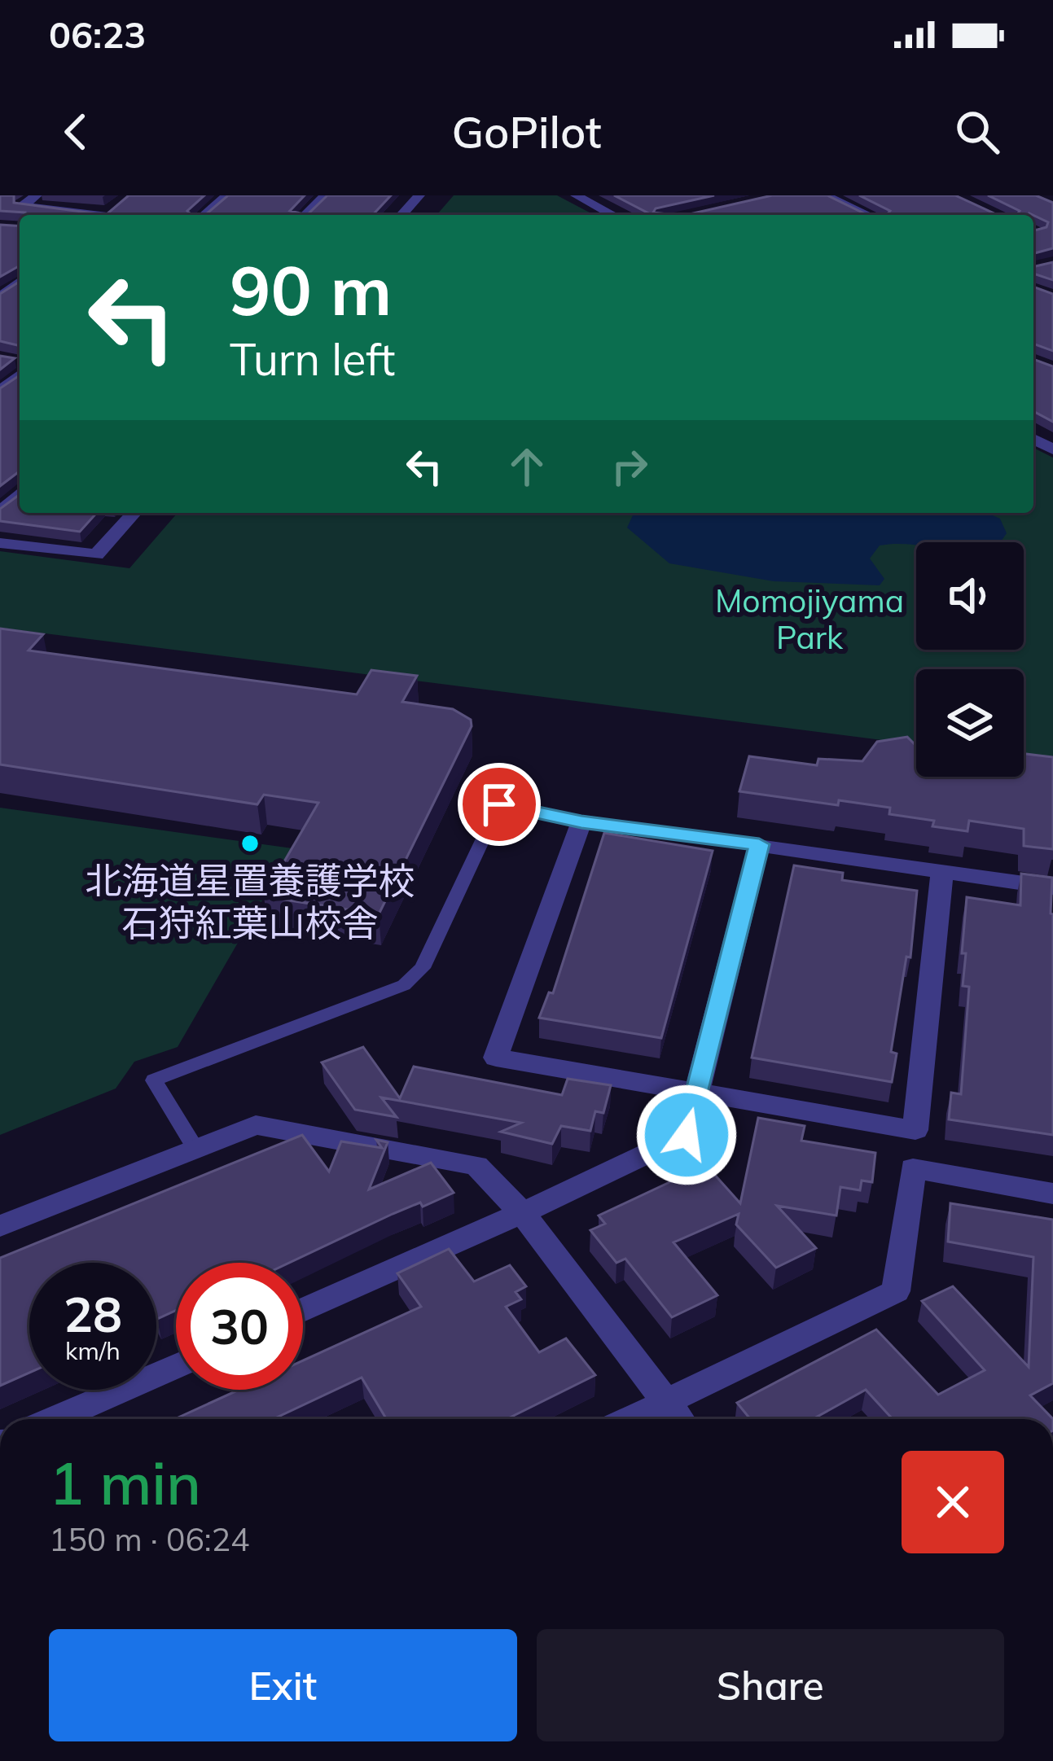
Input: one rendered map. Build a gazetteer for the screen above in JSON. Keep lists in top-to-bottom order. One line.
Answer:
{"parks":["Momojiyama Park"],"places":["北海道星置養護学校 石狩紅葉山校舎"],"page":{"status":"06:23","header":"GoPilot","turn":["90 m","Turn left"],"speed":"28 km/h","limit":"30","heading":["1 min","150 m · 06:24"],"buttons":["Exit","Share"]}}
